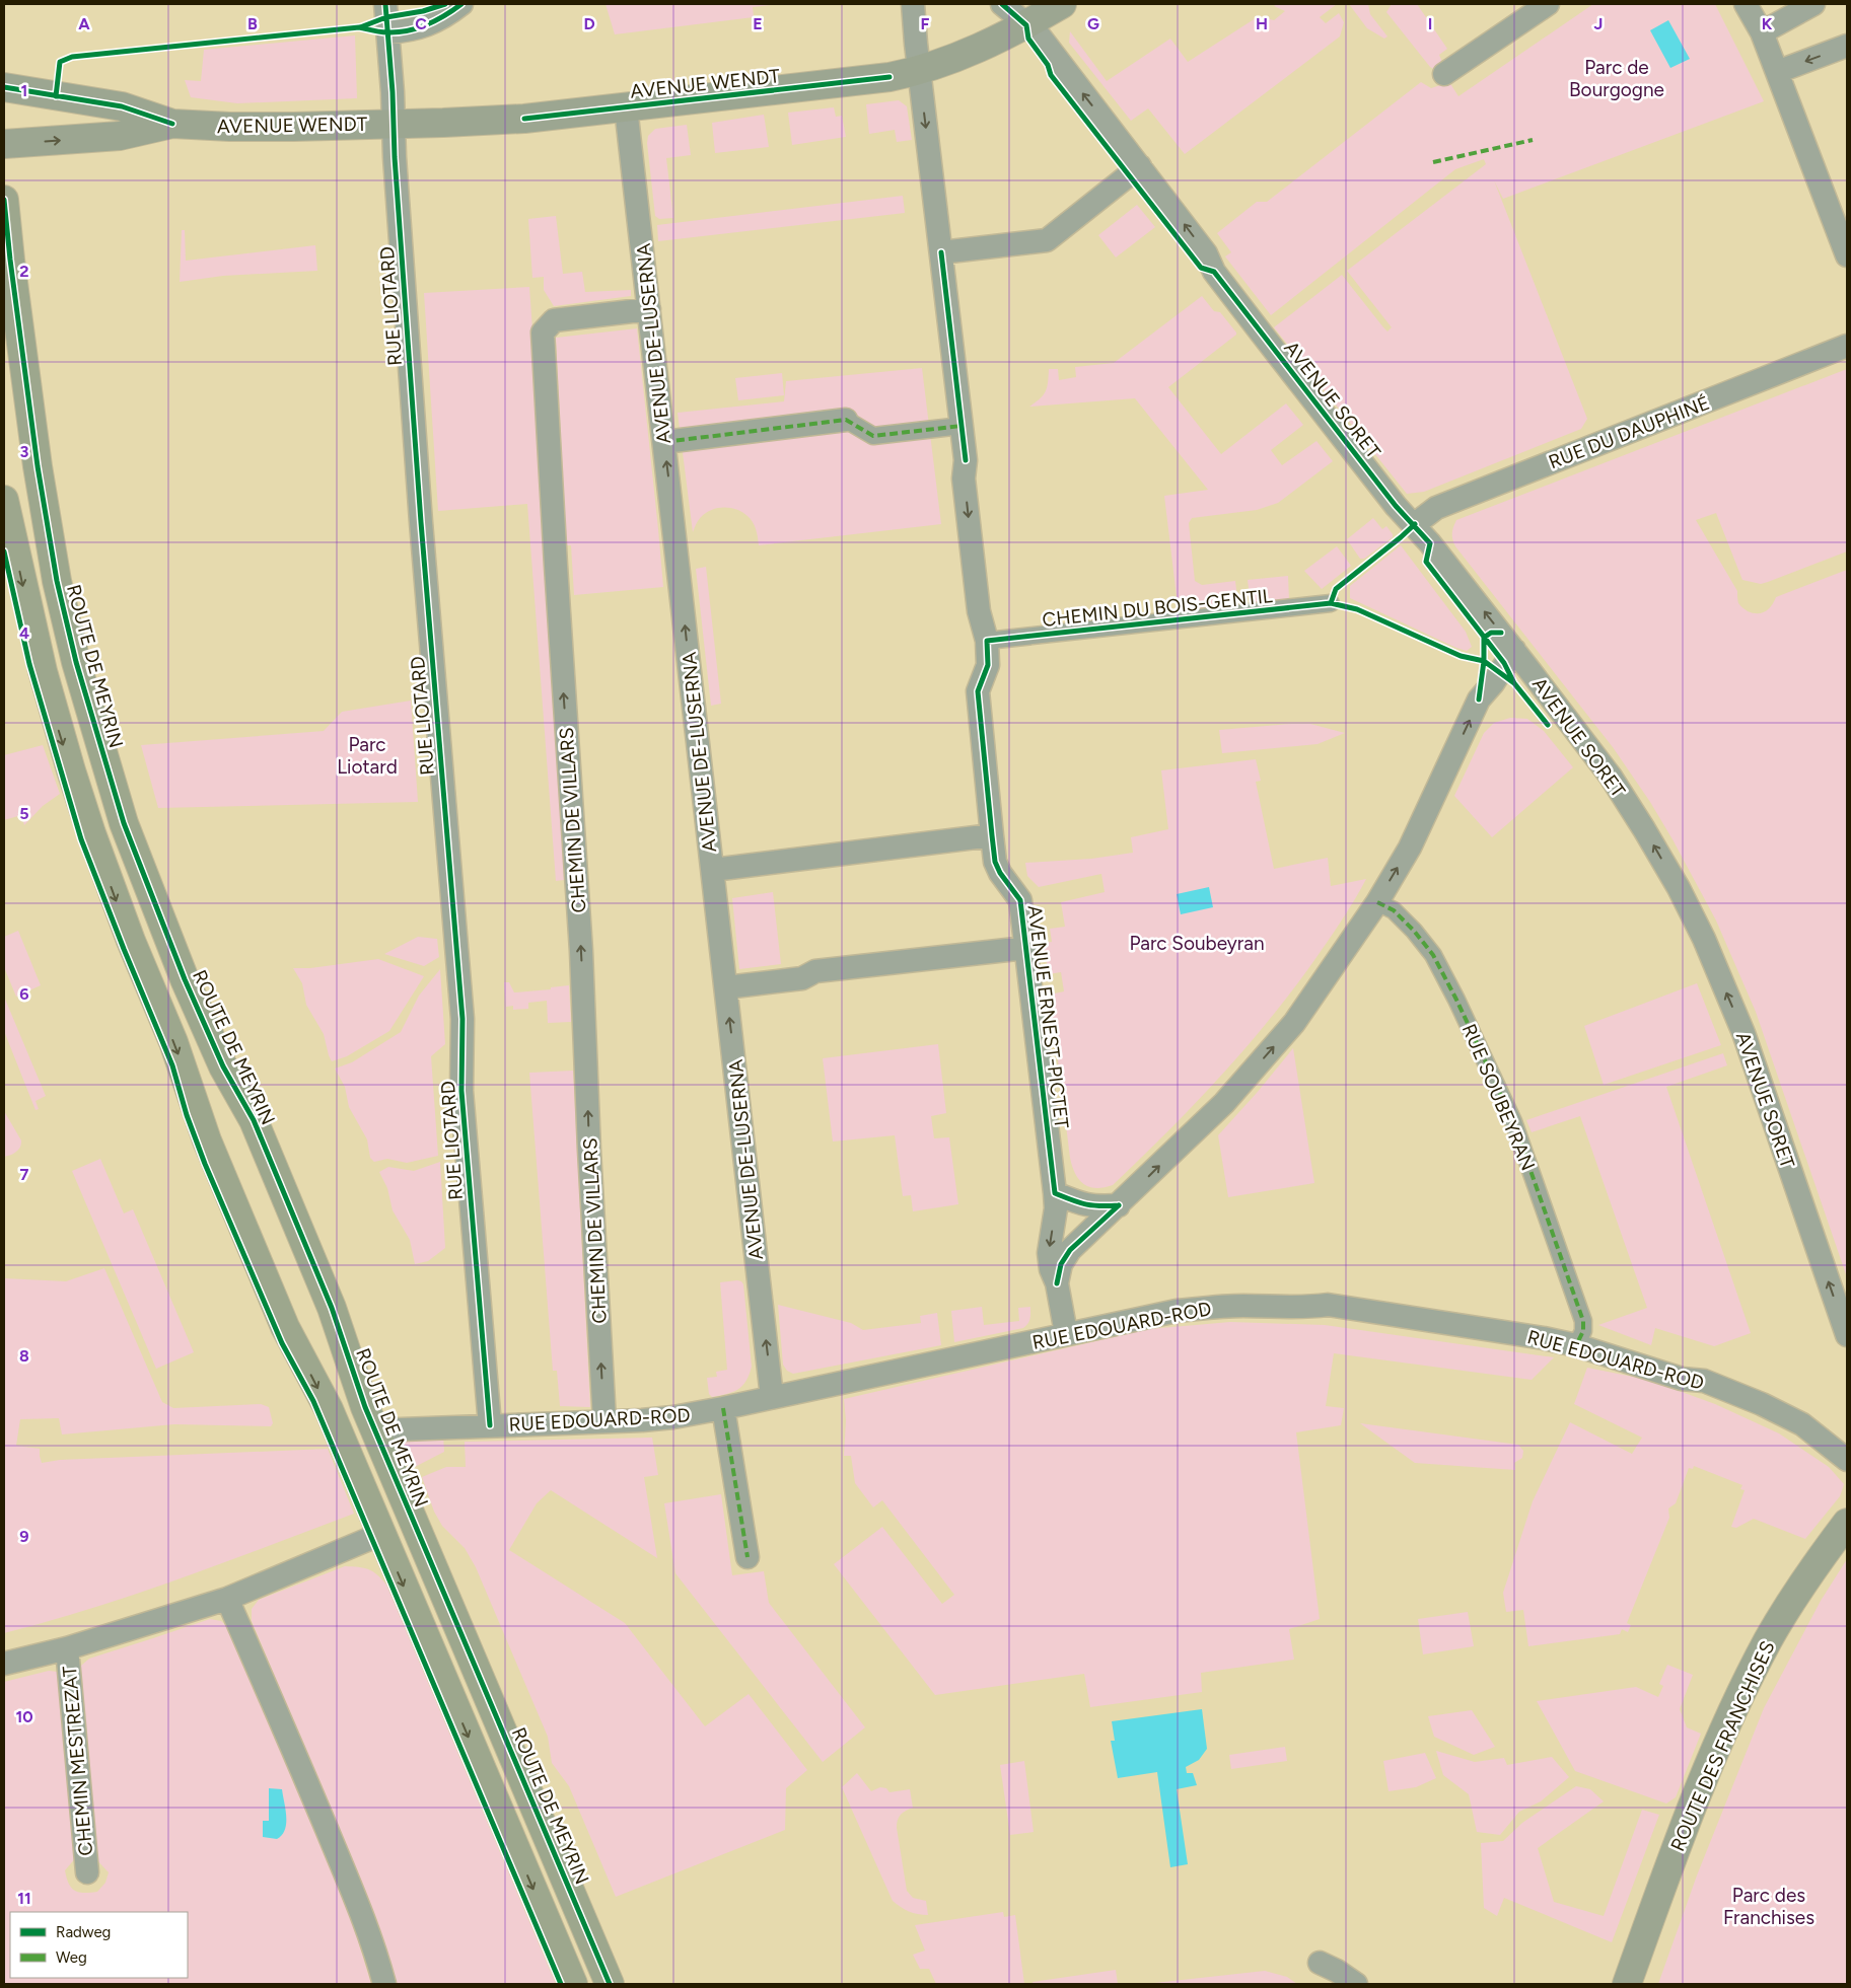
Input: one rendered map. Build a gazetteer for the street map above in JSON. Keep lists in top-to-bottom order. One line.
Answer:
{"streets":{"main road":["AVENUE WENDT","ROUTE DE MEYRIN","ROUTE DES FRANCHISES"],"street":["RUE LIOTARD","AVENUE DE-LUSERNA","AVENUE SORET","RUE DU DAUPHINÉ","CHEMIN DU BOIS-GENTIL","CHEMIN DE VILLARS","AVENUE ERNEST-PICTET","RUE SOUBEYRAN","RUE EDOUARD-ROD","CHEMIN MESTREZAT"]},"crossings":[["AVENUE WENDT","RUE LIOTARD"],["AVENUE WENDT","AVENUE DE-LUSERNA"],["AVENUE WENDT","AVENUE SORET"],["AVENUE WENDT","AVENUE ERNEST-PICTET"],["RUE LIOTARD","RUE EDOUARD-ROD"],["AVENUE DE-LUSERNA","CHEMIN DE VILLARS"],["AVENUE DE-LUSERNA","AVENUE ERNEST-PICTET"],["AVENUE DE-LUSERNA","RUE EDOUARD-ROD"],["AVENUE SORET","RUE DU DAUPHINÉ"],["CHEMIN DU BOIS-GENTIL","AVENUE ERNEST-PICTET"],["ROUTE DE MEYRIN","RUE EDOUARD-ROD"],["CHEMIN DE VILLARS","RUE EDOUARD-ROD"],["AVENUE ERNEST-PICTET","RUE EDOUARD-ROD"],["RUE SOUBEYRAN","RUE EDOUARD-ROD"]],"one_way":["AVENUE DE-LUSERNA","AVENUE SORET","CHEMIN DE VILLARS"],"parks":["Parc de Bourgogne","Parc Liotard","Parc Soubeyran","Parc des Franchises"],"legend":["Radweg","Weg"],"grid":{"columns":["A","B","C","D","E","F","G","H","I","J","K"],"rows":["1","2","3","4","5","6","7","8","9","10","11"]}}
